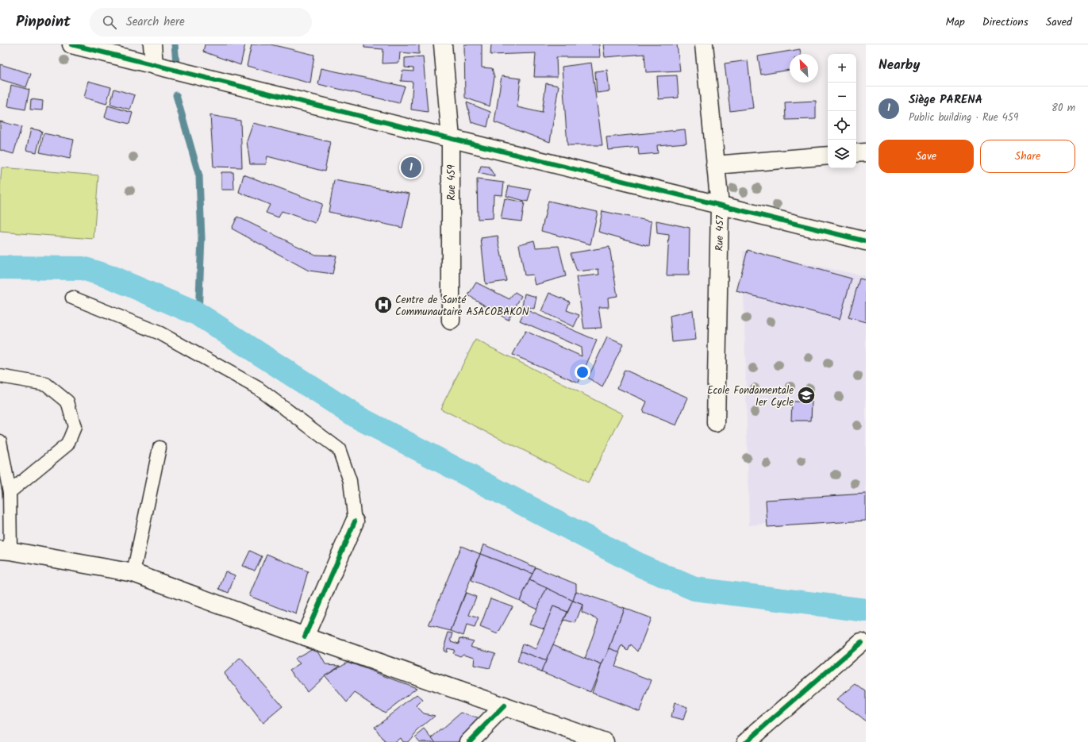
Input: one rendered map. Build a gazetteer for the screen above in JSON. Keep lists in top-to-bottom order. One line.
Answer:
{"streets":{"street":["Rue 459","Rue 457"]},"places":{"hospital":["Centre de Santé Communautaire ASACOBAKON"],"school or university":["Ecole Fondamentale 1er Cycle"]},"north":"top left","page":{"header":"Pinpoint","search":"Search here","nav":["Map","Directions","Saved"],"heading":"Nearby","map_buttons":["+","−"],"list":[{"mark":"1","name":"Siège PARENA","note":"Public building · Rue 459","value":"80 m"}],"buttons":["Save","Share"],"pins":"1"}}
